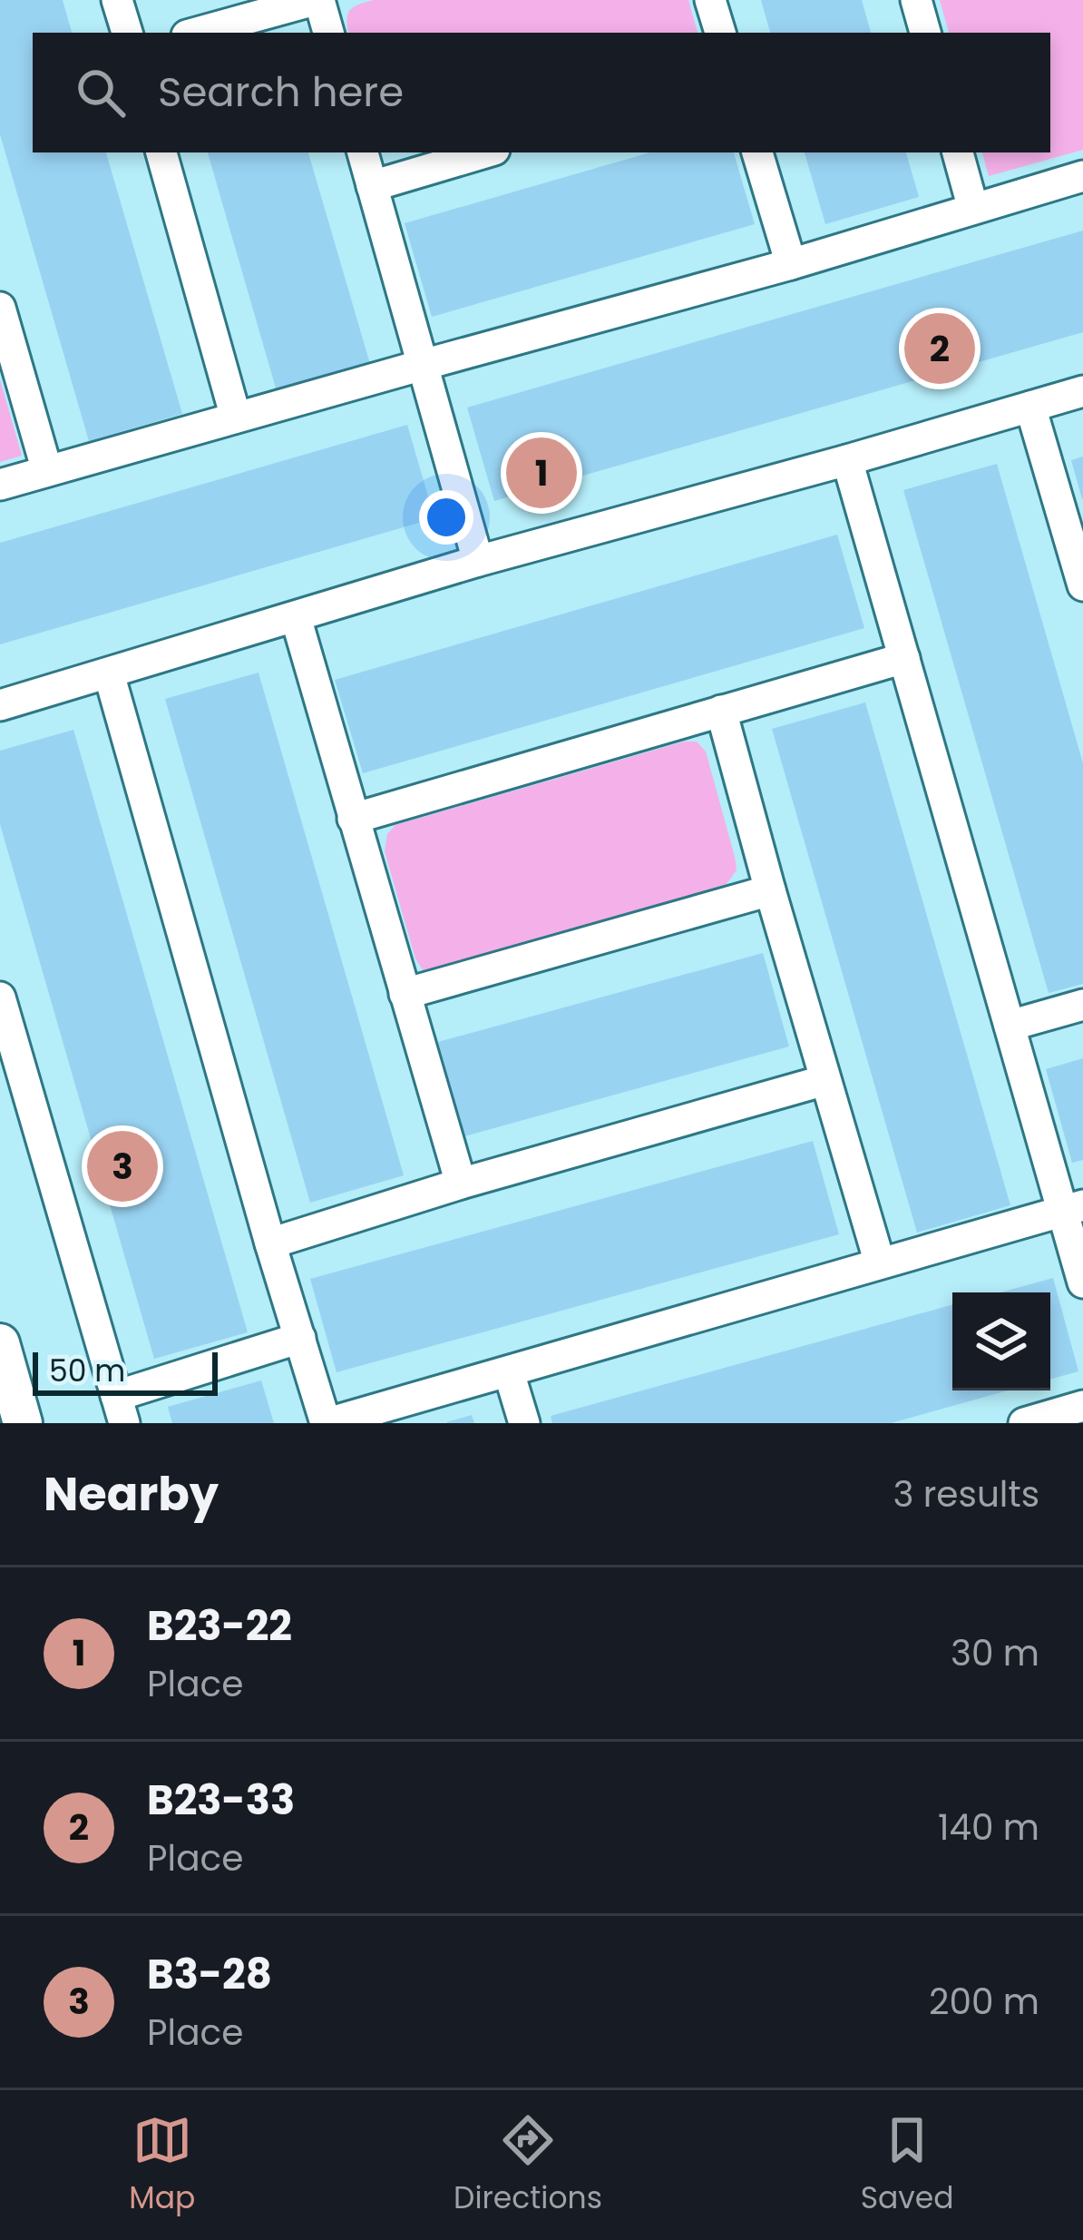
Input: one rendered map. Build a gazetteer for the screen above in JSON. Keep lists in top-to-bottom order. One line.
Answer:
{"scale_bar":"50 m","page":{"search":"Search here","pins":["2","1","3"],"scale":"50 m","heading":["Nearby","3 results"],"list":[{"mark":"1","name":"B23-22","note":"Place","value":"30 m"},{"mark":"2","name":"B23-33","note":"Place","value":"140 m"},{"mark":"3","name":"B3-28","note":"Place","value":"200 m"}],"nav":["Map","Directions","Saved"]}}
